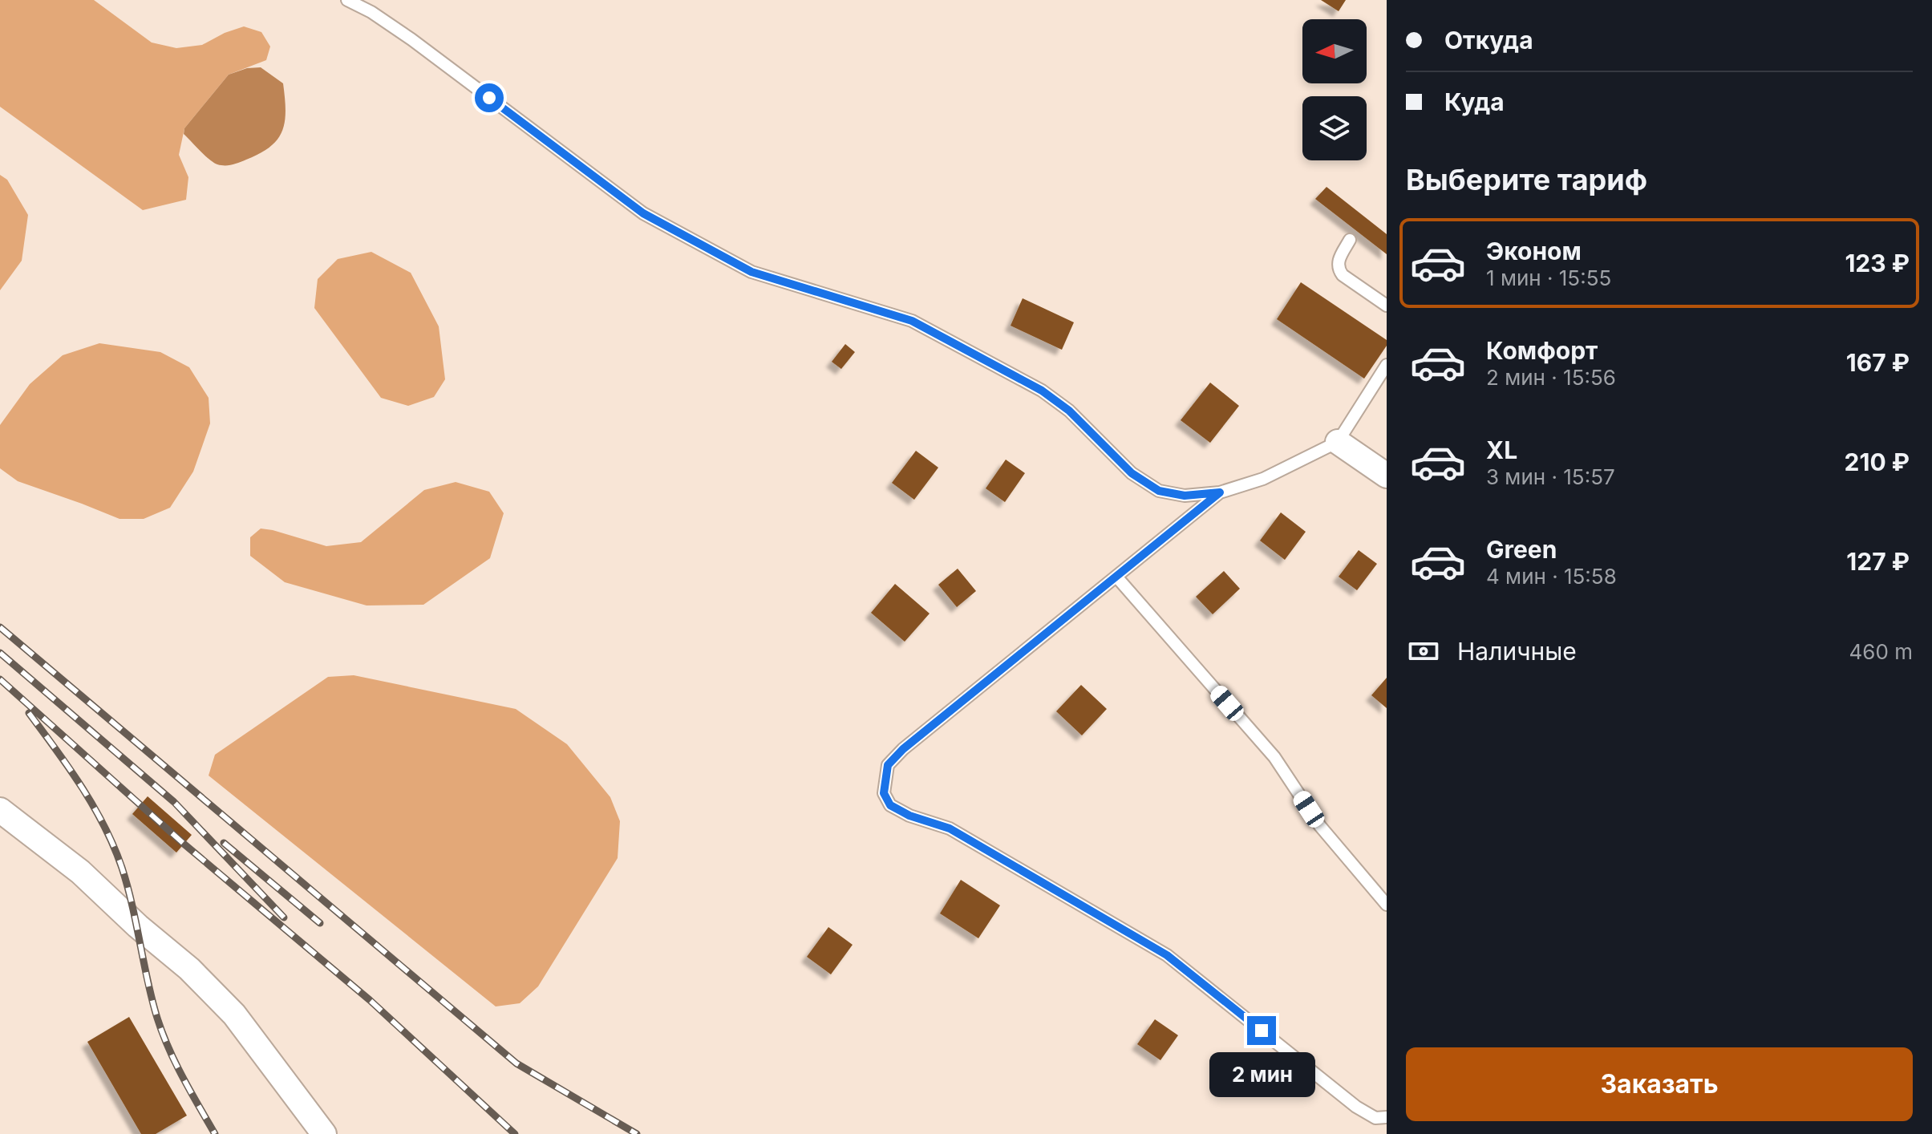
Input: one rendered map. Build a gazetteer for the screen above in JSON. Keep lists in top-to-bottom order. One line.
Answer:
{"north":"left","page":{"banner":["Откуда","Куда"],"heading":"Выберите тариф","list":[{"name":"Эконом","note":"1 мин · 15:55","value":"123 ₽"},{"name":"Комфорт","note":"2 мин · 15:56","value":"167 ₽"},{"name":"XL","note":"3 мин · 15:57","value":"210 ₽"},{"name":"Green","note":"4 мин · 15:58","value":"127 ₽"}],"pay":["Наличные","460 m"],"buttons":"Заказать","bubble":"2 мин"}}
